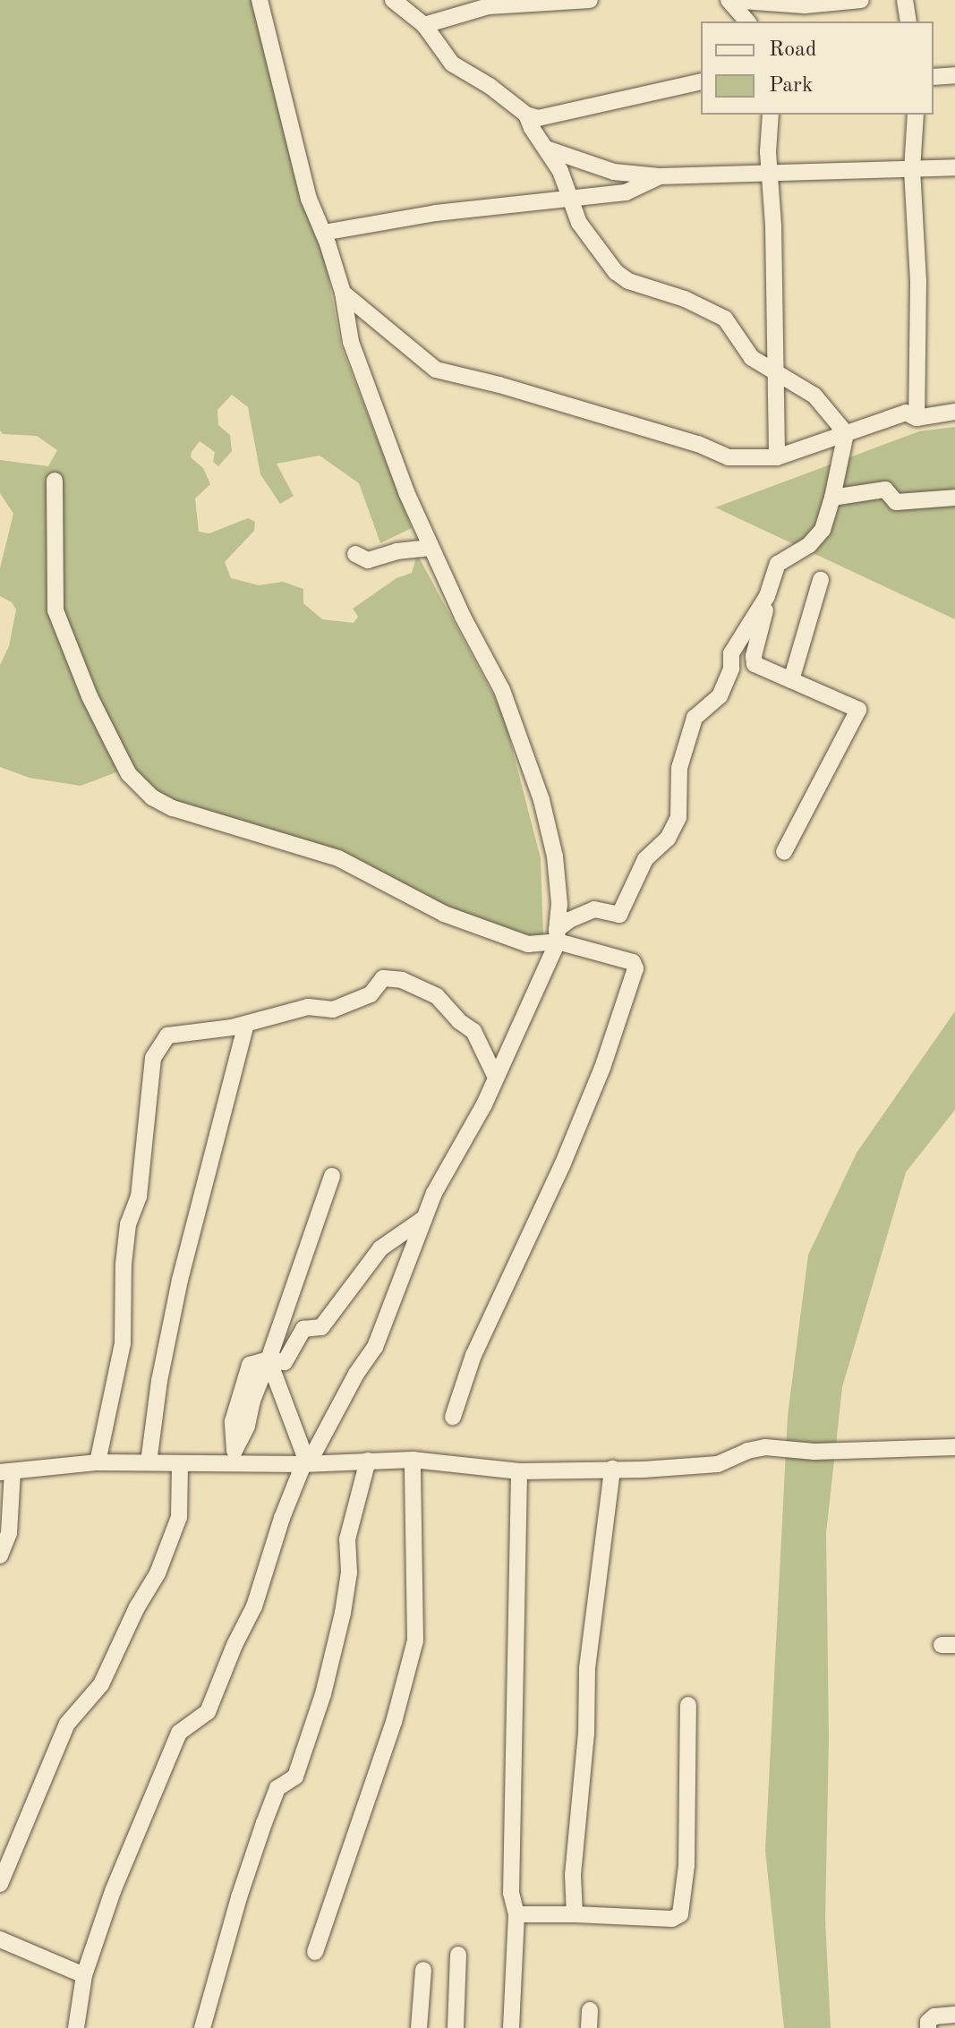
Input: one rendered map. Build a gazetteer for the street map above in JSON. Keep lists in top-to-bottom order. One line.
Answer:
{"legend":["Road","Park"]}
